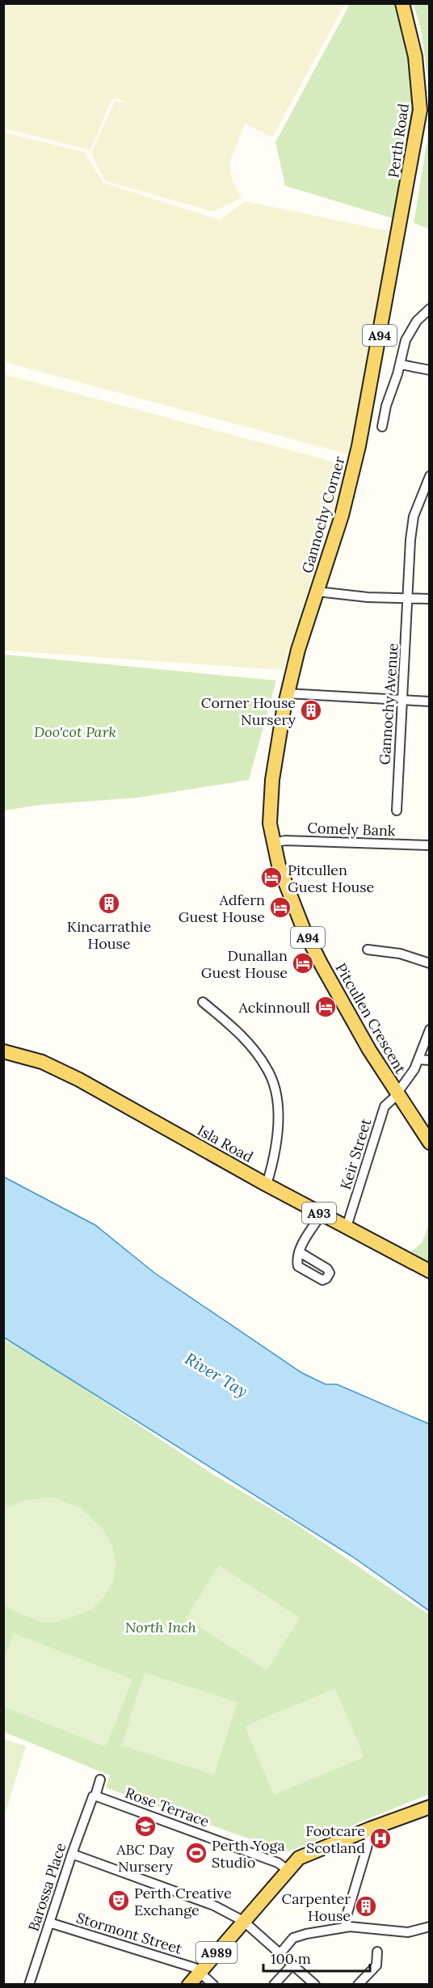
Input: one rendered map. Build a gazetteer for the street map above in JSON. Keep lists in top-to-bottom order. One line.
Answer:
{"streets":{"main road":["Perth Road","A94","Gannochy Corner","Pitcullen Crescent","Isla Road","A93","A989"],"street":["Gannochy Avenue","Comely Bank","Keir Street","Rose Terrace","Barossa Place","Stormont Street"]},"crossings":[["Perth Road","Gannochy Corner"],["A94","Gannochy Corner"],["A94","Pitcullen Crescent"],["A94","Keir Street"],["Comely Bank","Pitcullen Crescent"],["Pitcullen Crescent","Keir Street"],["Isla Road","Keir Street"],["Rose Terrace","Barossa Place"],["Rose Terrace","A989"],["Barossa Place","Stormont Street"],["Stormont Street","A989"]],"water":["River Tay"],"parks":["Doo'cot Park","North Inch"],"places":{"building":["Corner House Nursery","Kincarrathie House","Carpenter House"],"hotel":["Pitcullen Guest House","Adfern Guest House","Dunallan Guest House","Ackinnoull"],"school or university":["ABC Day Nursery"],"hospital":["Footcare Scotland"],"sports":["Perth Yoga Studio"],"theatre":["Perth Creative Exchange"]},"scale_bar":"100 m"}
